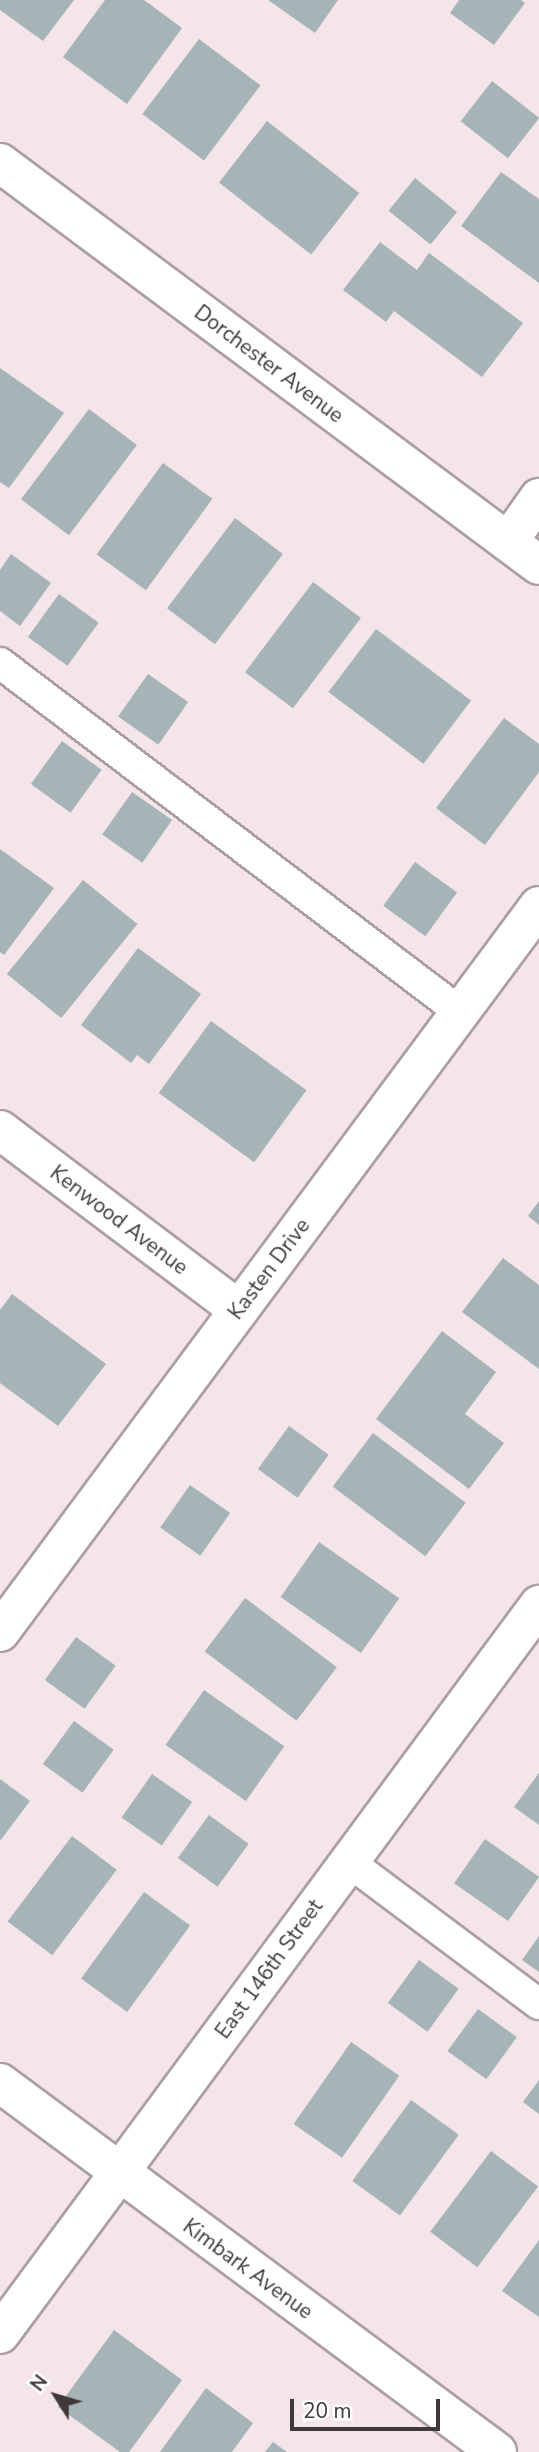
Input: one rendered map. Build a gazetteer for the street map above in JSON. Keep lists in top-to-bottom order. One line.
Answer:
{"streets":{"street":["Dorchester Avenue","Kenwood Avenue","Kasten Drive","East 146th Street","Kimbark Avenue"]},"crossings":[["Kenwood Avenue","Kasten Drive"],["East 146th Street","Kimbark Avenue"]],"scale_bar":"20 m","north":"top left"}
